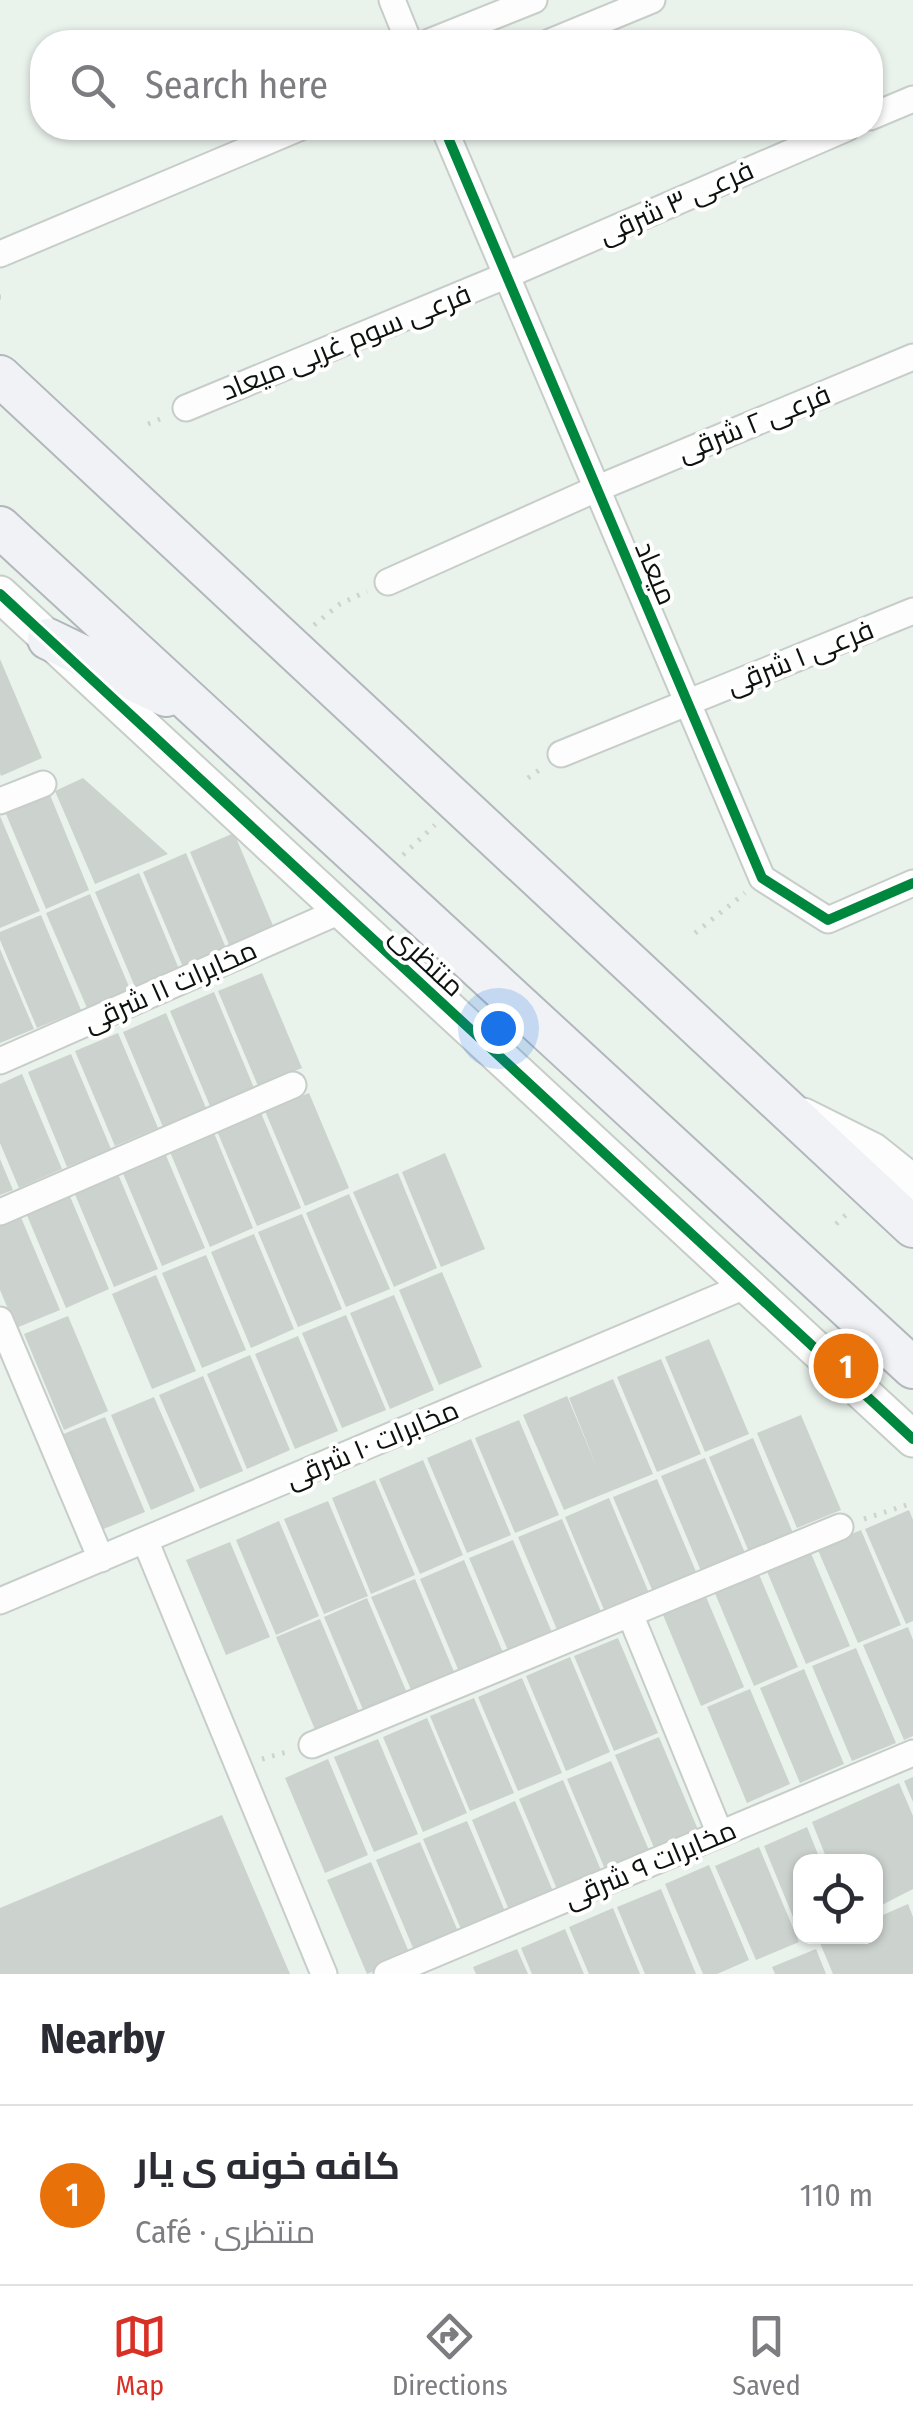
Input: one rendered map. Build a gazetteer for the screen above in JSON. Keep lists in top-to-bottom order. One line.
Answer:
{"streets":{"main road":["منتظری"],"street":["فرعی ۳ شرقی","فرعی سوم غربی میعاد","فرعی ۲ شرقی","میعاد","فرعی ۱ شرقی","مخابرات ۱۱ شرقی","مخابرات ۱۰ شرقی","مخابرات ۹ شرقی"]},"crossings":[["فرعی ۳ شرقی","فرعی سوم غربی میعاد"],["فرعی ۳ شرقی","میعاد"],["فرعی سوم غربی میعاد","میعاد"],["فرعی ۲ شرقی","میعاد"],["میعاد","فرعی ۱ شرقی"],["منتظری","مخابرات ۱۱ شرقی"],["منتظری","مخابرات ۱۰ شرقی"]],"page":{"search":"Search here","pins":"1","heading":"Nearby","list":[{"mark":"1","name":"کافه خونه ی یار","note":"Café · منتظری","value":"110 m"}],"nav":["Map","Directions","Saved"]}}
